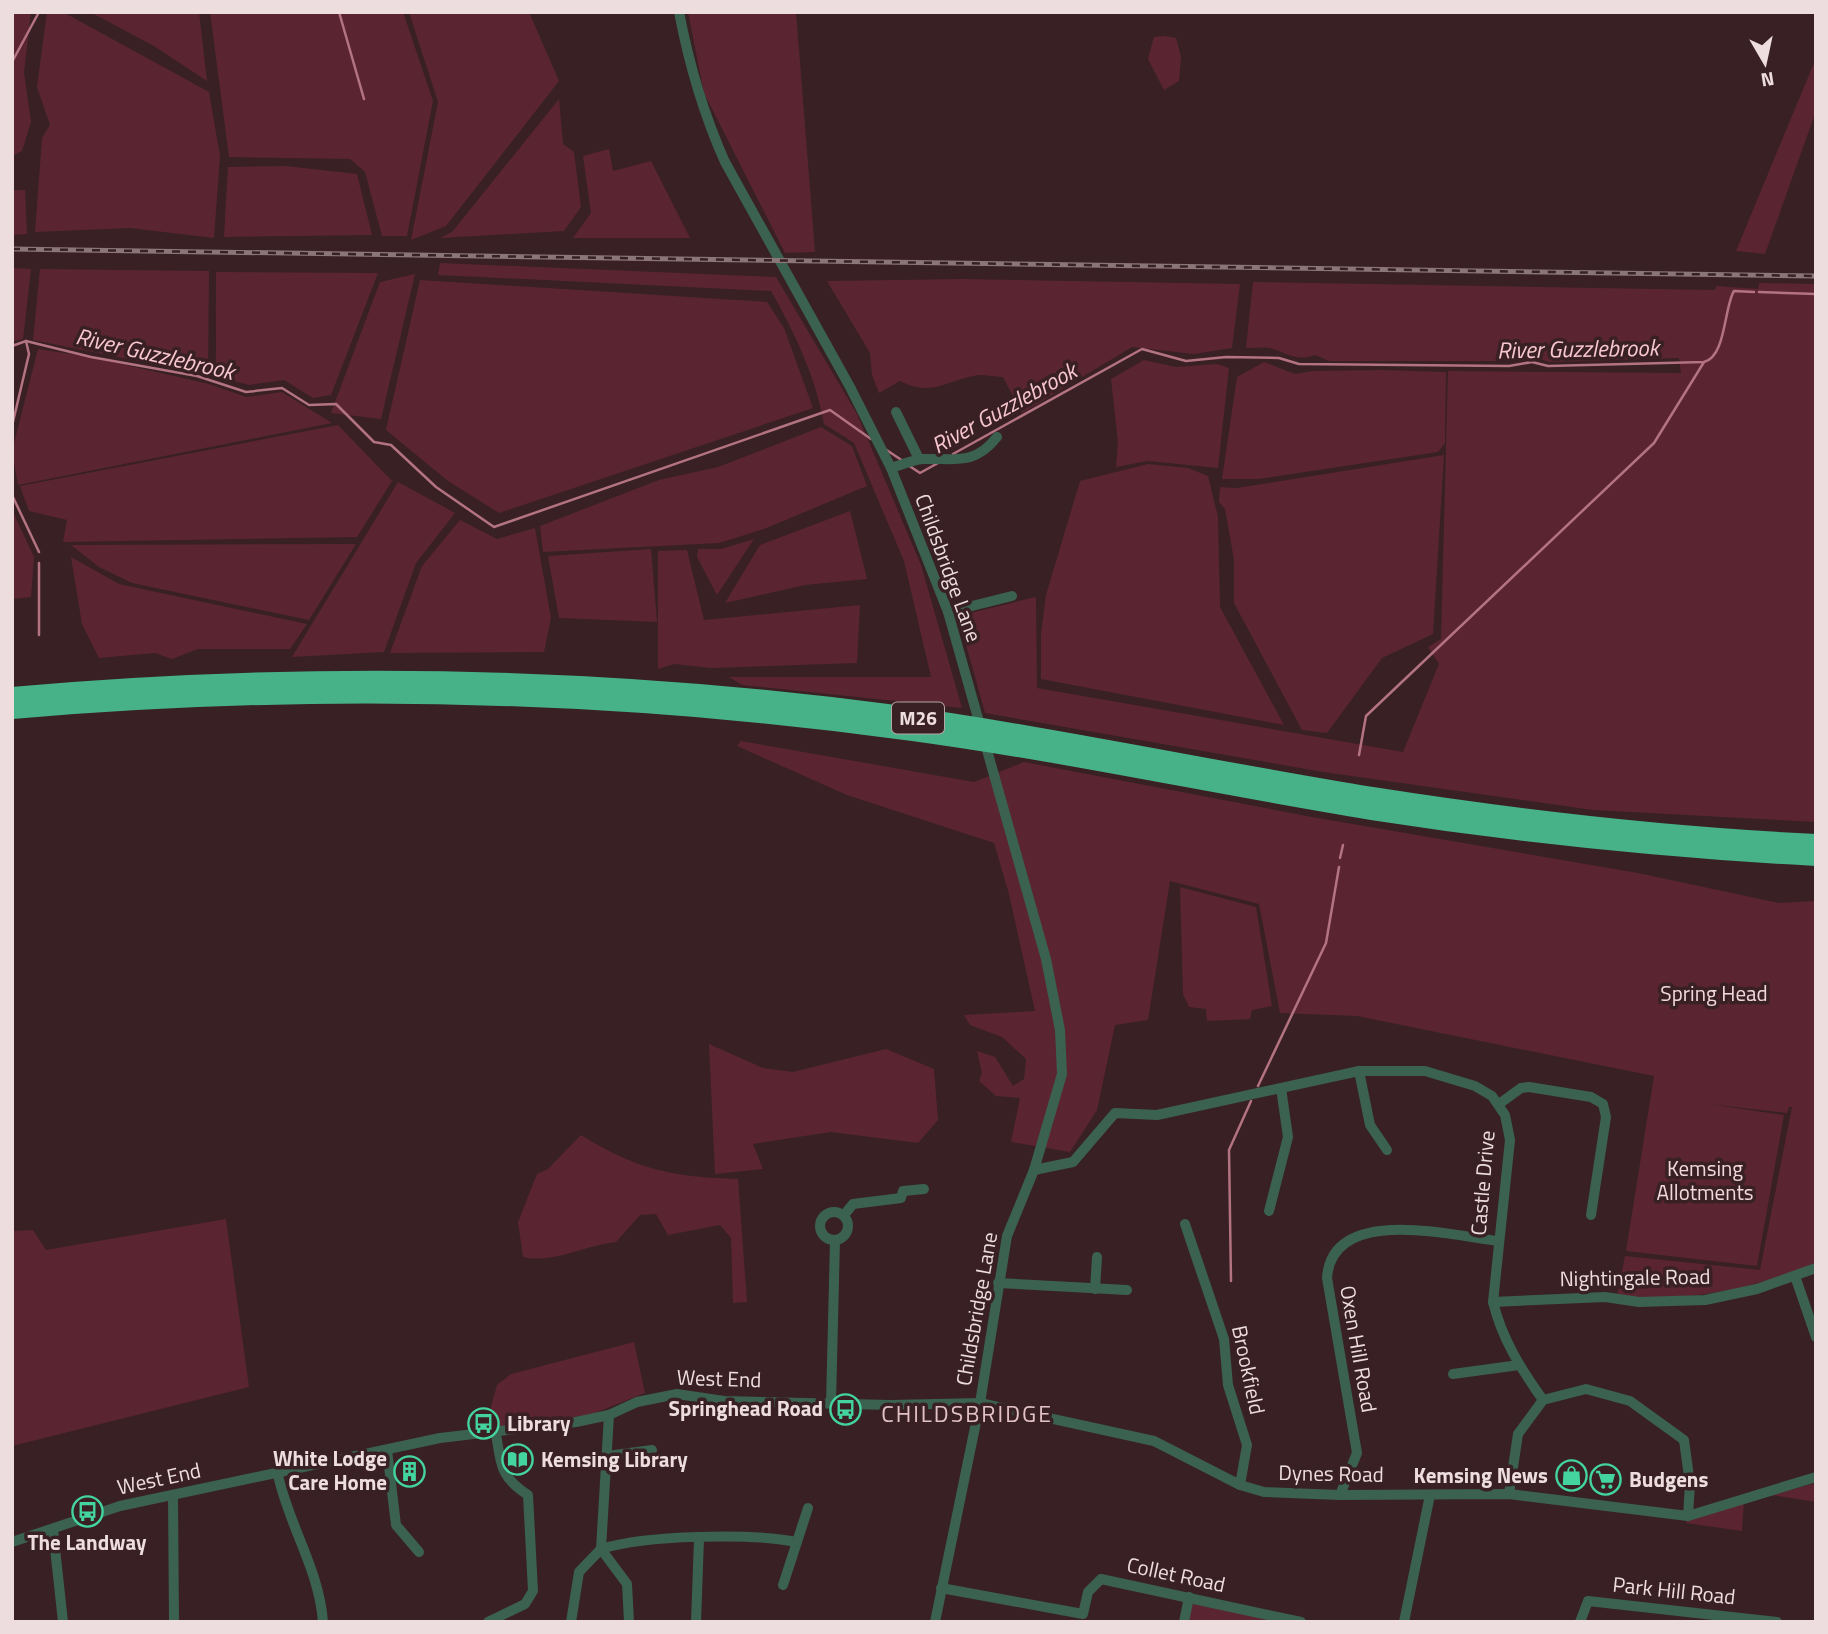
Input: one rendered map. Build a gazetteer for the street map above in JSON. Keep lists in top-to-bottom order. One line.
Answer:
{"streets":{"highway":["M26"],"street":["Childsbridge Lane","Castle Drive","Nightingale Road","Oxen Hill Road","Brookfield","West End","Dynes Road","Collet Road","Park Hill Road"]},"crossings":[["Childsbridge Lane","Castle Drive"],["Childsbridge Lane","West End"],["Childsbridge Lane","Dynes Road"],["Childsbridge Lane","Collet Road"],["Castle Drive","Nightingale Road"],["Castle Drive","Oxen Hill Road"],["Oxen Hill Road","Dynes Road"],["Brookfield","Dynes Road"],["West End","Dynes Road"]],"districts":["CHILDSBRIDGE"],"water":["River Guzzlebrook"],"parks":["Spring Head","Kemsing Allotments"],"places":{"bus stop":["Springhead Road","Library","The Landway"],"library":["Kemsing Library"],"building":["White Lodge Care Home"],"shop":["Kemsing News"],"supermarket":["Budgens"]},"north":"bottom"}
